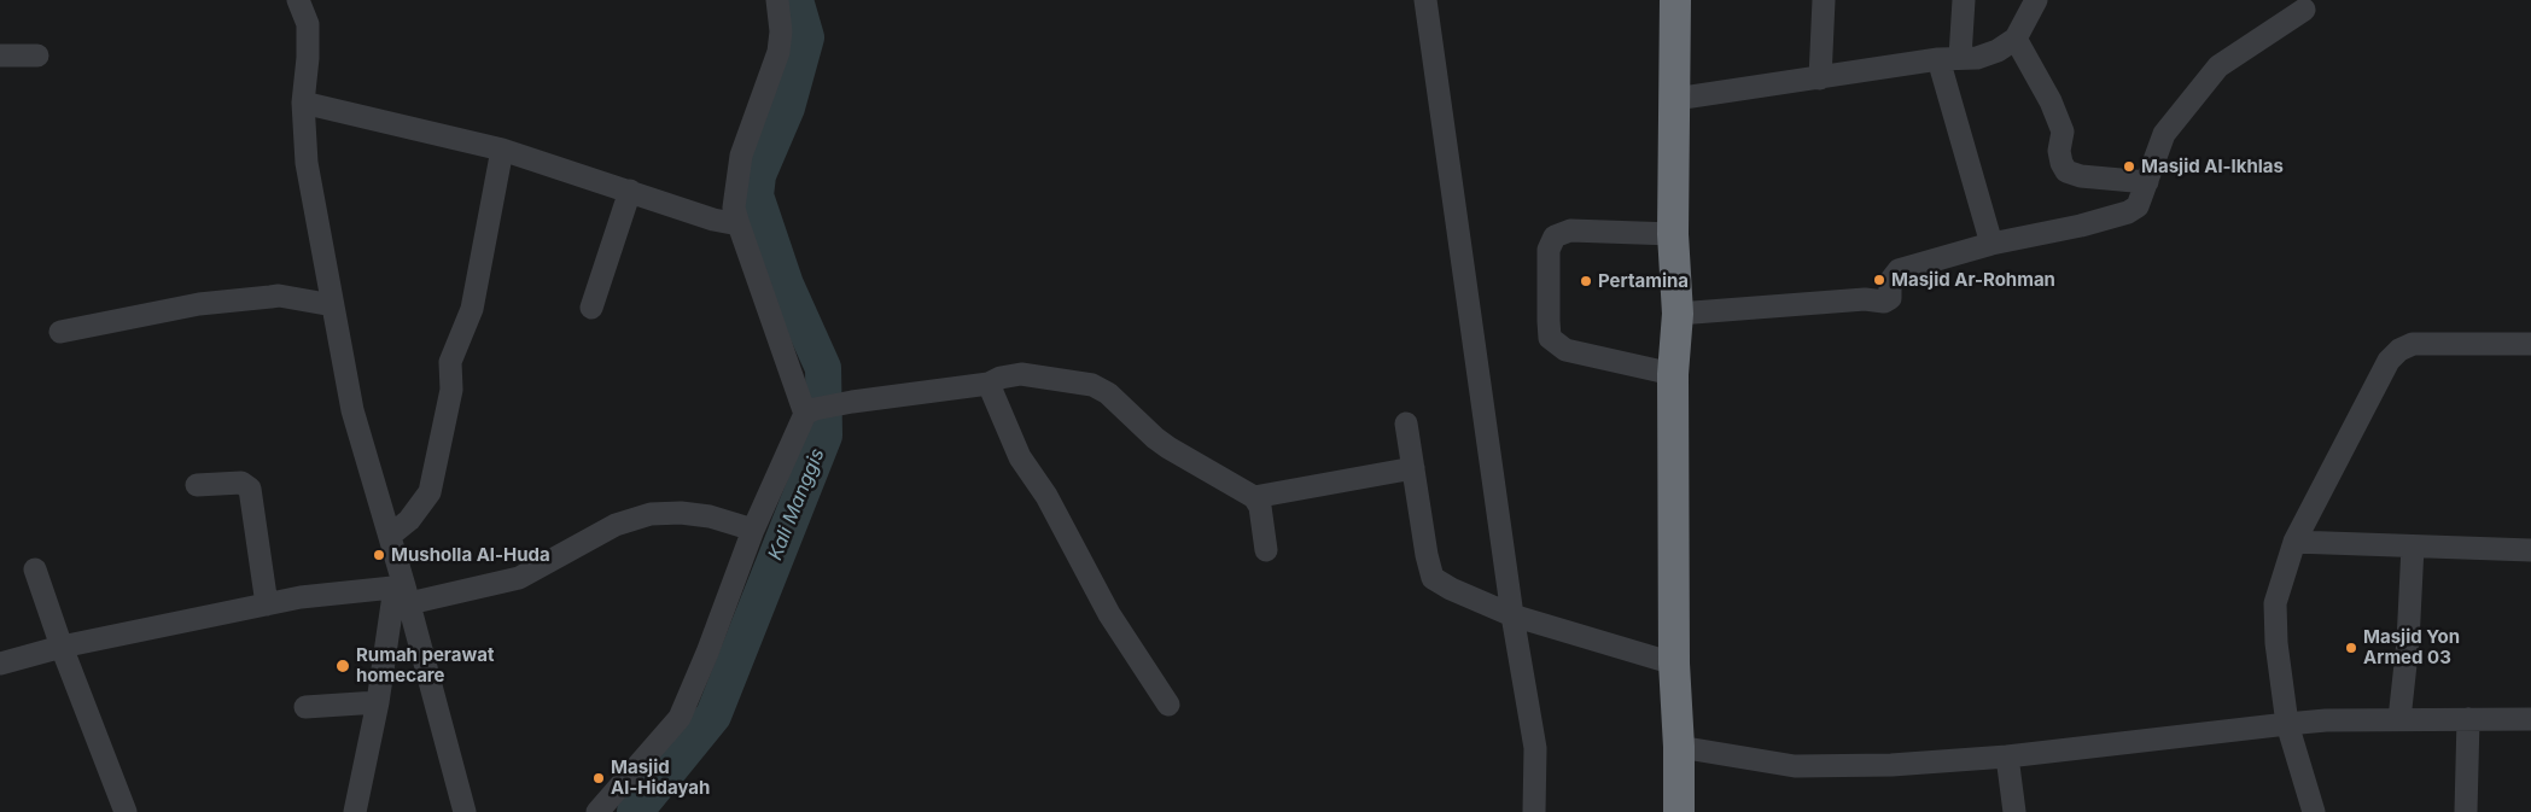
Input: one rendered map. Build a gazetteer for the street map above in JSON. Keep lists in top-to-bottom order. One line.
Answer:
{"water":["Kali Manggis"],"places":["Masjid Al-Ikhlas","Masjid Ar-Rohman","Pertamina","Musholla Al-Huda","Masjid Yon Armed 03","Rumah perawat homecare","Masjid Al-Hidayah"]}
